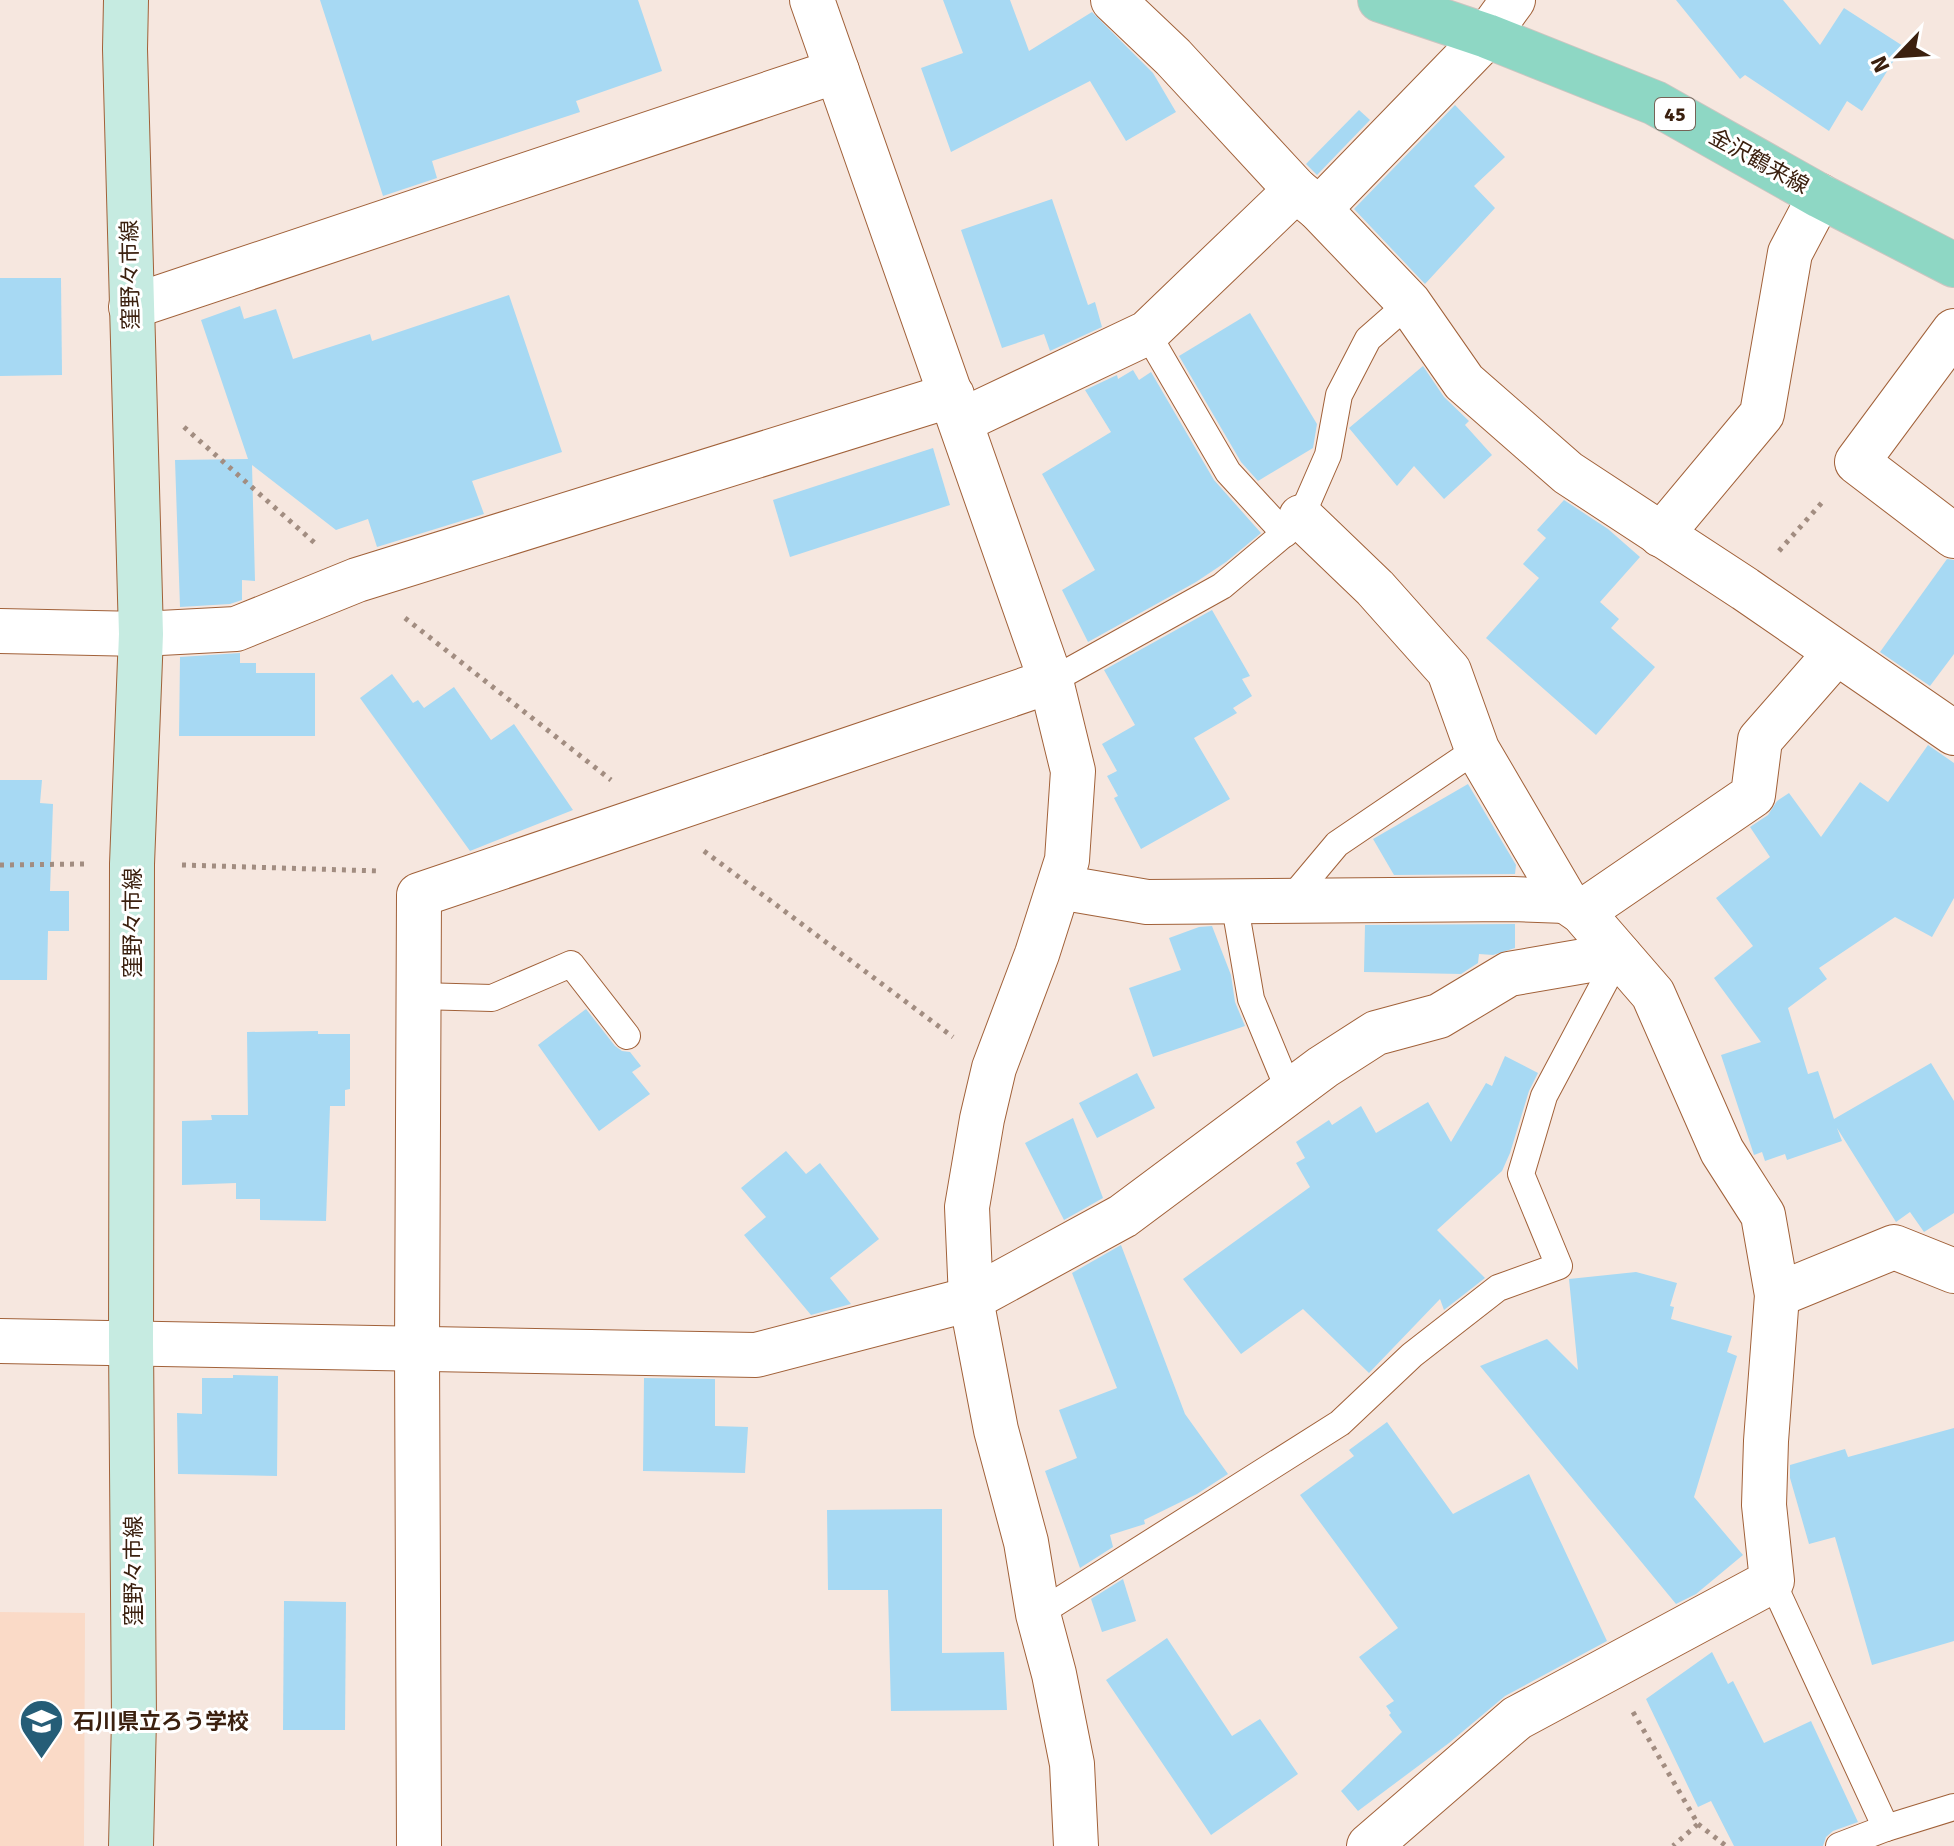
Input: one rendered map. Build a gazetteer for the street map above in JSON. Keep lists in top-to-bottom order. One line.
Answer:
{"streets":{"main road":["45","金沢鶴来線","窪野々市線"]},"places":{"school or university":["石川県立ろう学校"]},"north":"bottom left"}
